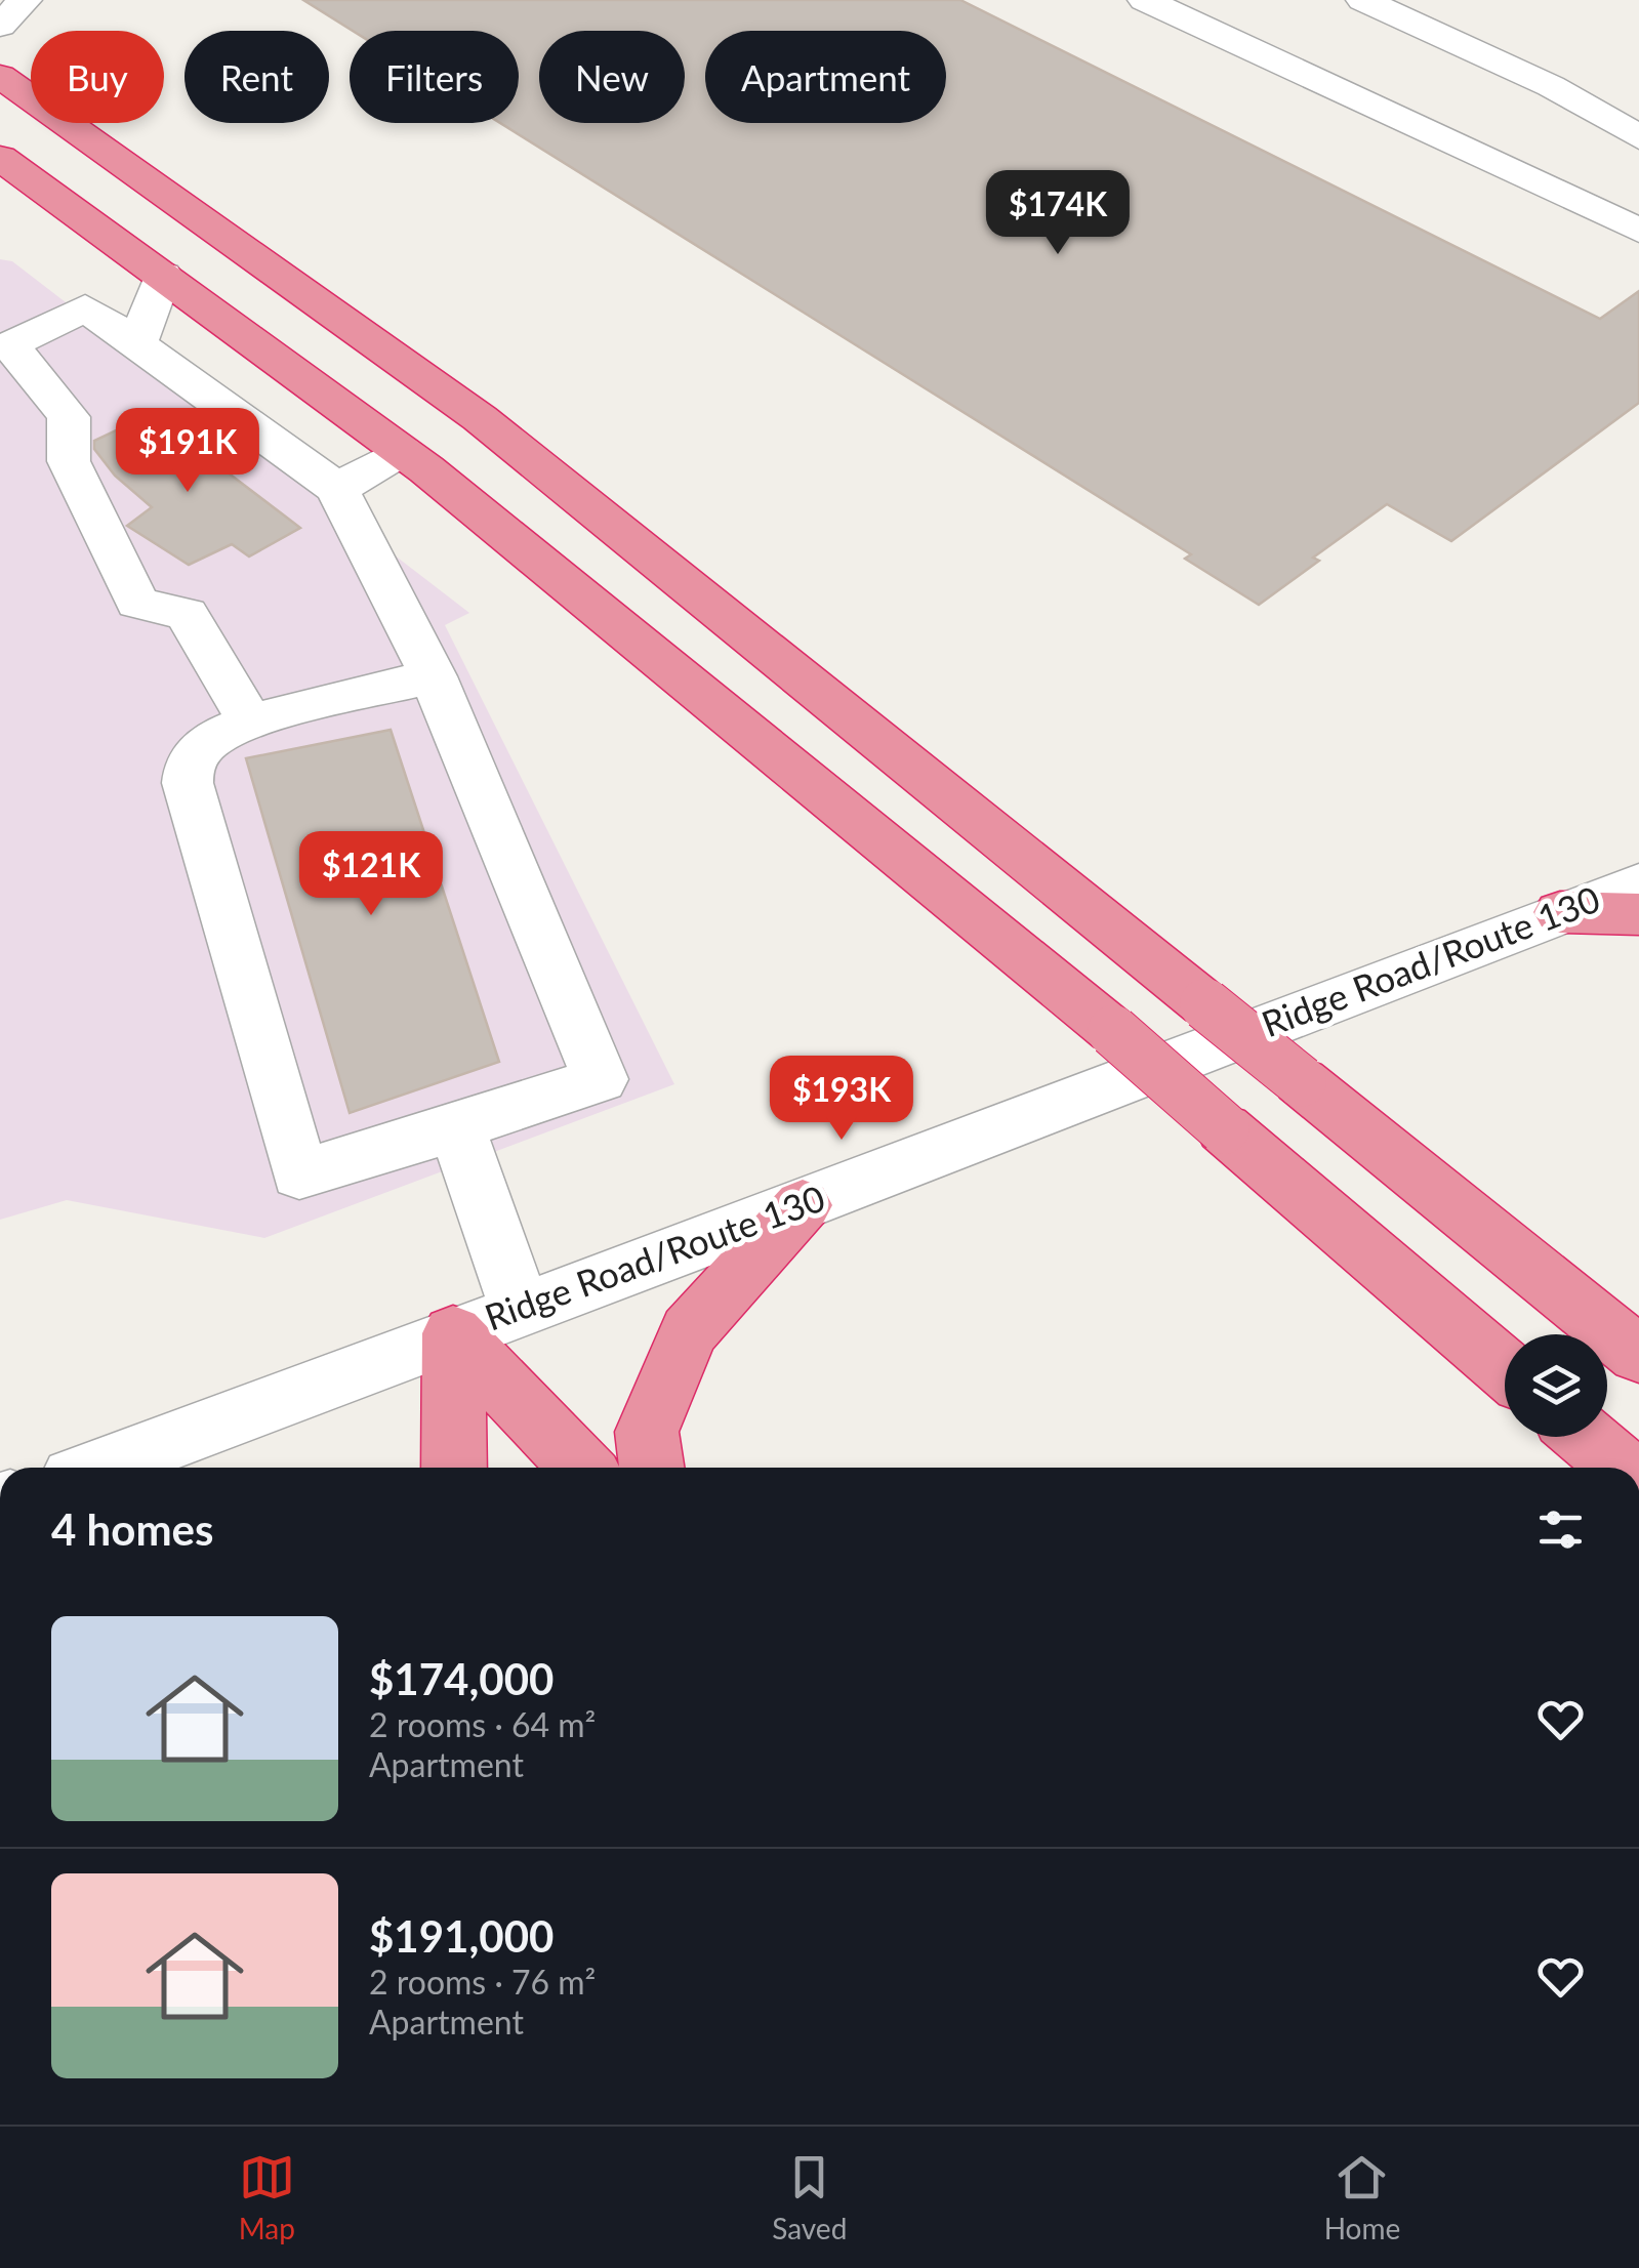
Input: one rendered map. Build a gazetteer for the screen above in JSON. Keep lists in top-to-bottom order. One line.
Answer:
{"streets":{"street":["Ridge Road/Route 130"]},"page":{"chip":["Buy","Rent","Filters","New","Apartment"],"price":["$174K","$191K","$121K","$193K"],"heading":"4 homes","list":[{"name":"$174,000","note":"2 rooms · 64 m² · Apartment"},{"name":"$191,000","note":"2 rooms · 76 m² · Apartment"}],"tabs":["Map","Saved","Home"]}}
